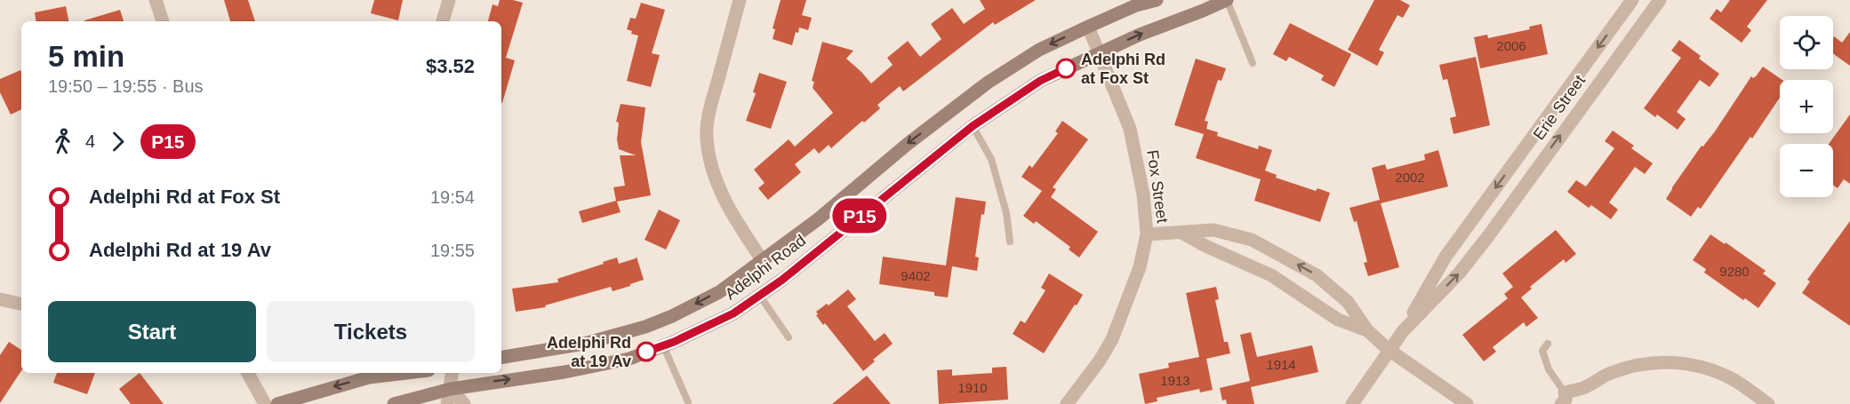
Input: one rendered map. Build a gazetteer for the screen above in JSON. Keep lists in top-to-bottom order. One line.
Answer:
{"streets":{"main road":["Adelphi Road"],"street":["Erie Street","Fox Street"]},"crossings":[["Fox Street","Adelphi Road"]],"places":["Adelphi Rd at Fox St","Adelphi Rd at 19 Av"],"lines":["bus line P15"],"house_numbers":["2006","2002","9280","9402","1914","1913","1910"],"page":{"on_map":"P15","map_buttons":["+","−"],"heading":["5 min","19:50 – 19:55 · Bus","$3.52"],"legs":["4","P15"],"list":[{"name":"Adelphi Rd at Fox St","value":"19:54"},{"name":"Adelphi Rd at 19 Av","value":"19:55"}],"buttons":["Start","Tickets"]}}
